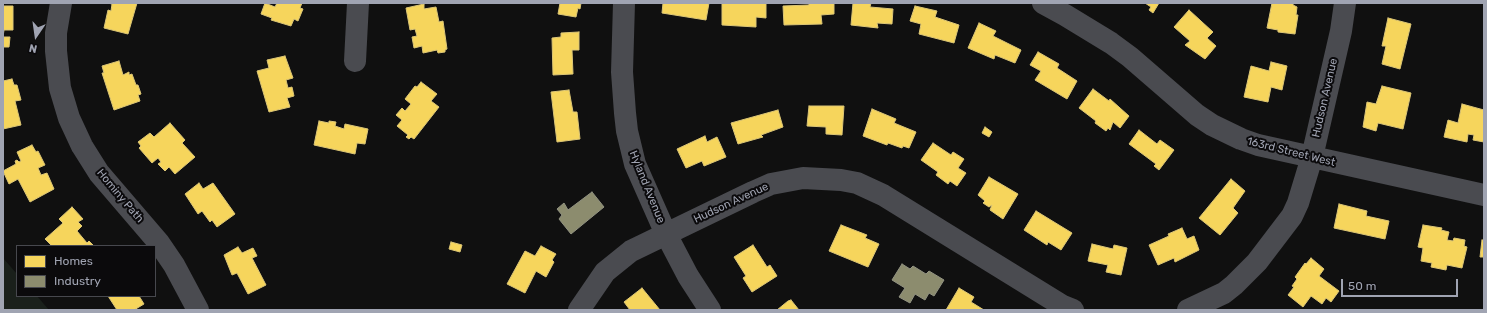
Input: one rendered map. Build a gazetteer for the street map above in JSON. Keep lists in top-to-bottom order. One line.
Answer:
{"streets":{"street":["Hudson Avenue","163rd Street West","Hyland Avenue","Hominy Path"]},"crossings":[["Hudson Avenue","163rd Street West"],["Hudson Avenue","Hyland Avenue"]],"legend":["Homes","Industry"],"scale_bar":"50 m","north":"bottom"}
